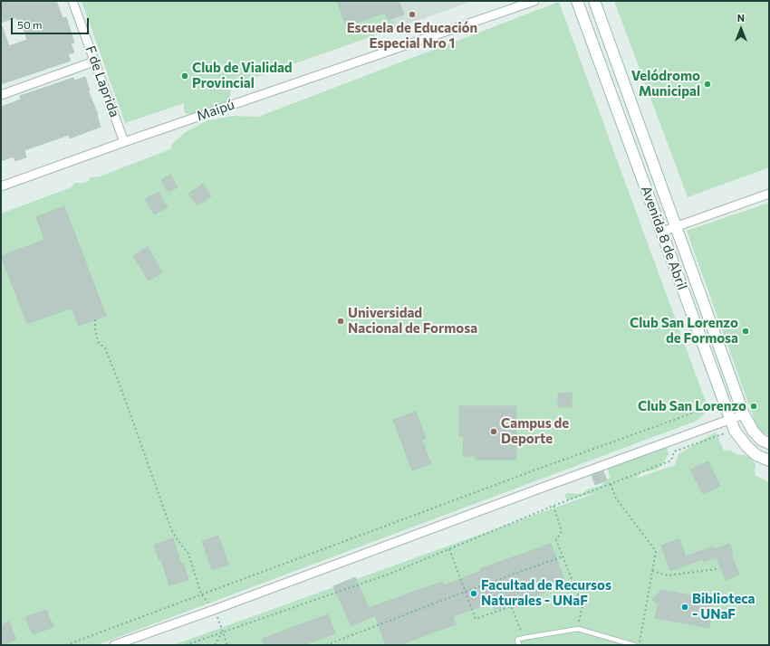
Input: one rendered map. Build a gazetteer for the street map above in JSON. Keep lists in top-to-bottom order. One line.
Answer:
{"streets":{"main road":["Avenida 8 de Abril"],"street":["F de Laprida","Maipú"]},"crossings":[["F de Laprida","Maipú"]],"places":["Escuela de Educación Especial Nro 1","Club de Vialidad Provincial","Velódromo Municipal","Universidad Nacional de Formosa","Club San Lorenzo de Formosa","Club San Lorenzo","Campus de Deporte","Facultad de Recursos Naturales - UNaF","Biblioteca - UNaF"],"scale_bar":"50 m","north":"top"}
